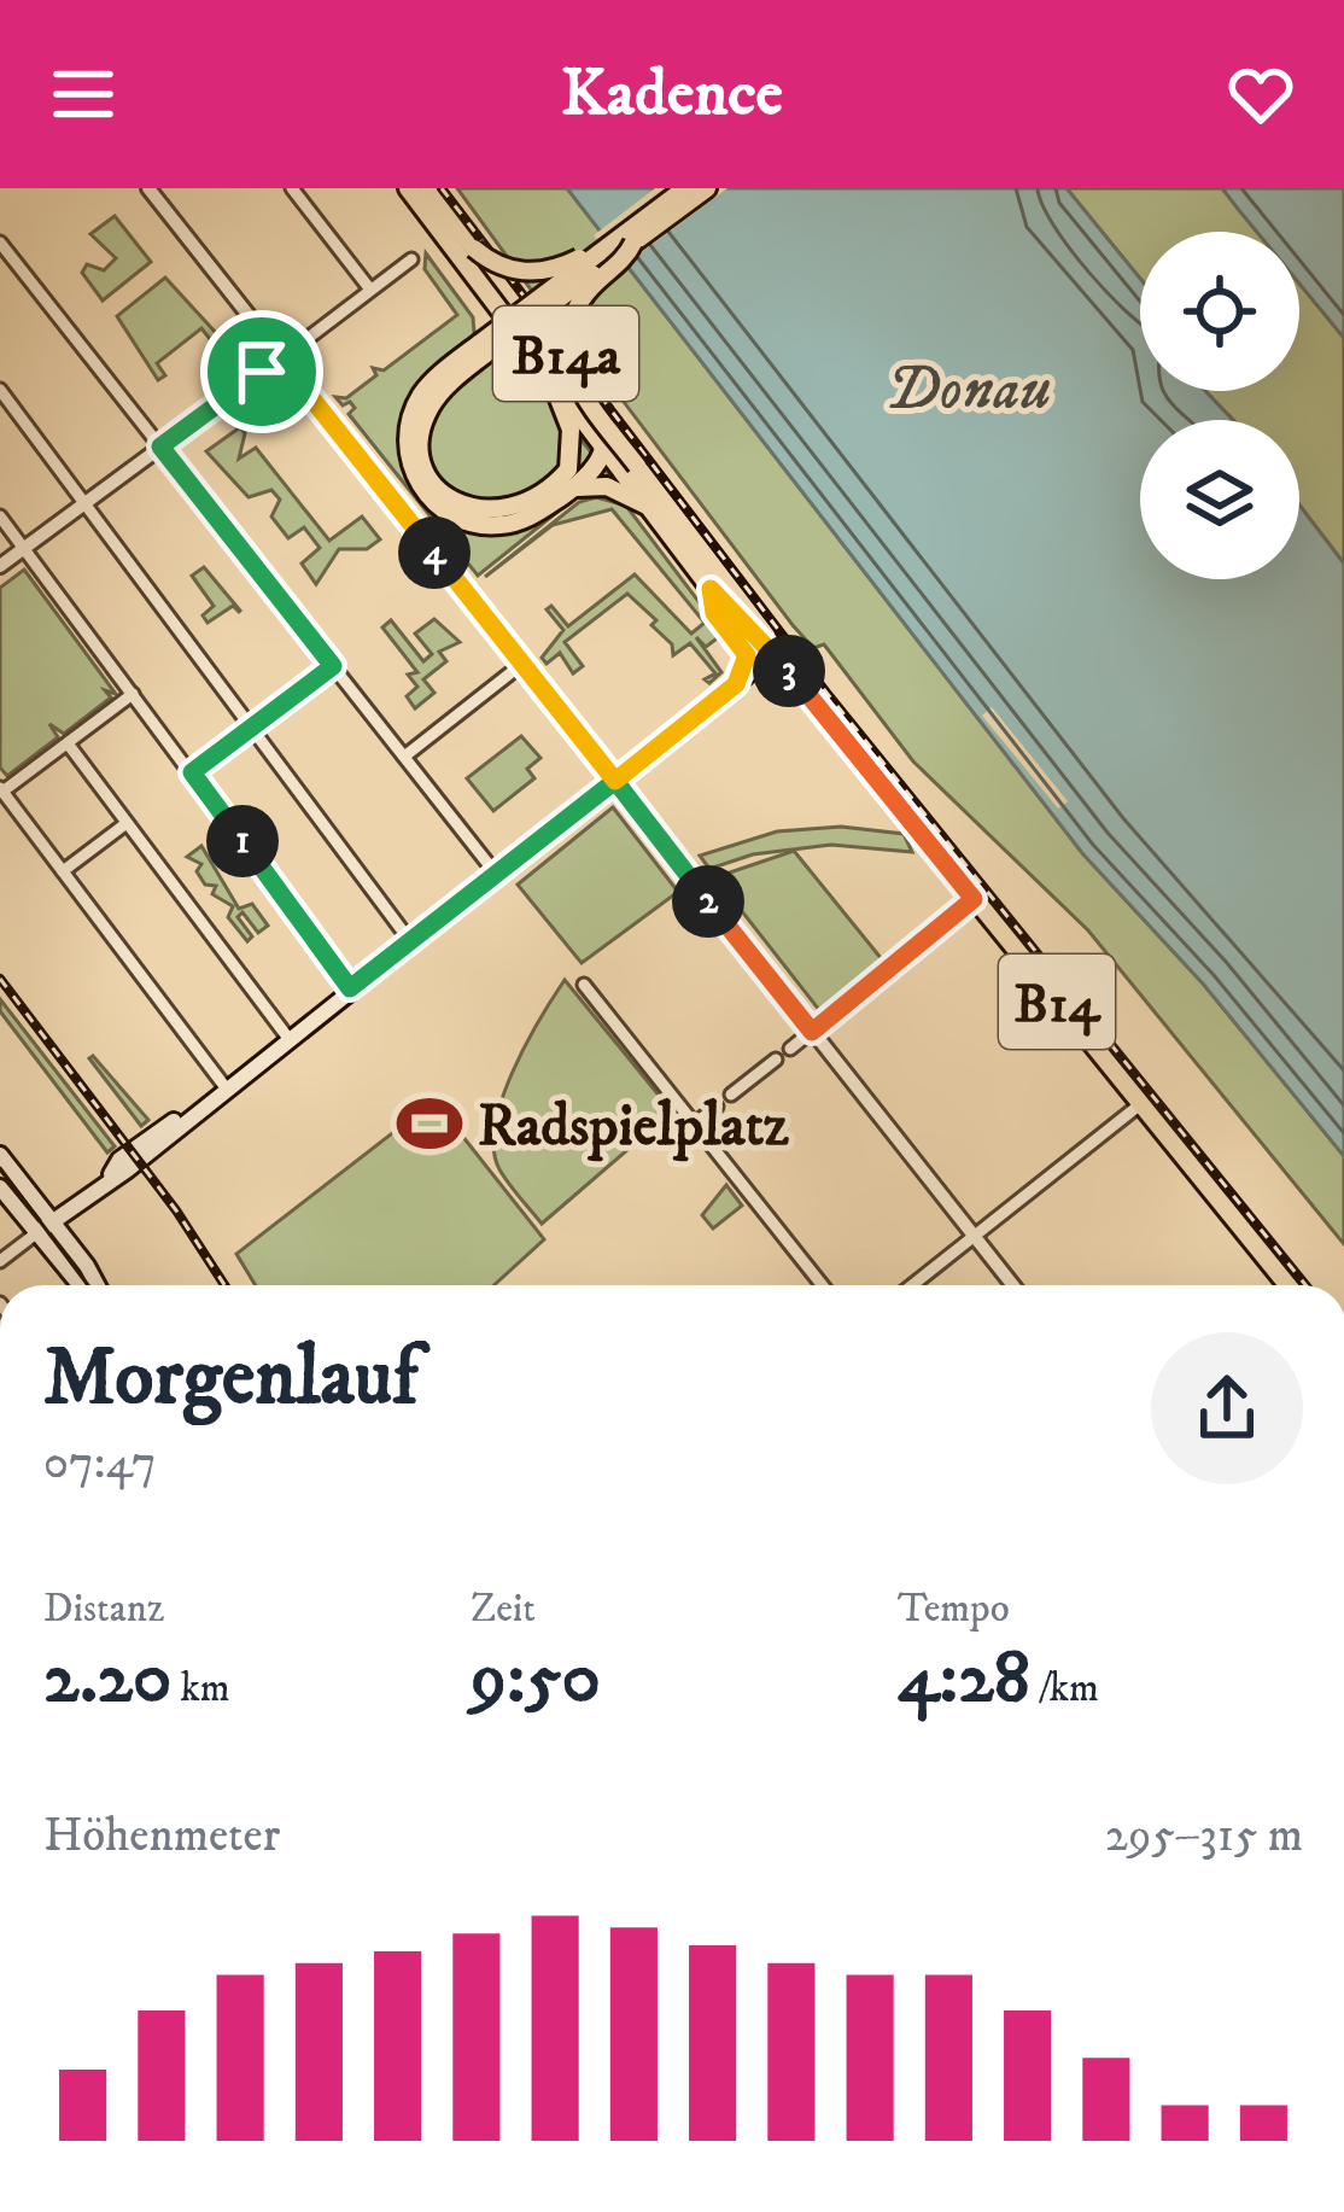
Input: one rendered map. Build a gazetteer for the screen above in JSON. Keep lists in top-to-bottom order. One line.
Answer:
{"streets":{"main road":["B14a","B14"]},"crossings":[["B14a","B14"]],"water":["Donau"],"places":{"sports":["Radspielplatz"]},"page":{"header":"Kadence","pins":["4","3","1","2"],"heading":["Morgenlauf","07:47"],"stats":[["Distanz","2.20 km"],["Zeit","9:50"],["Tempo","4:28 /km"]],"chart":["Höhenmeter","295–315 m"]}}
